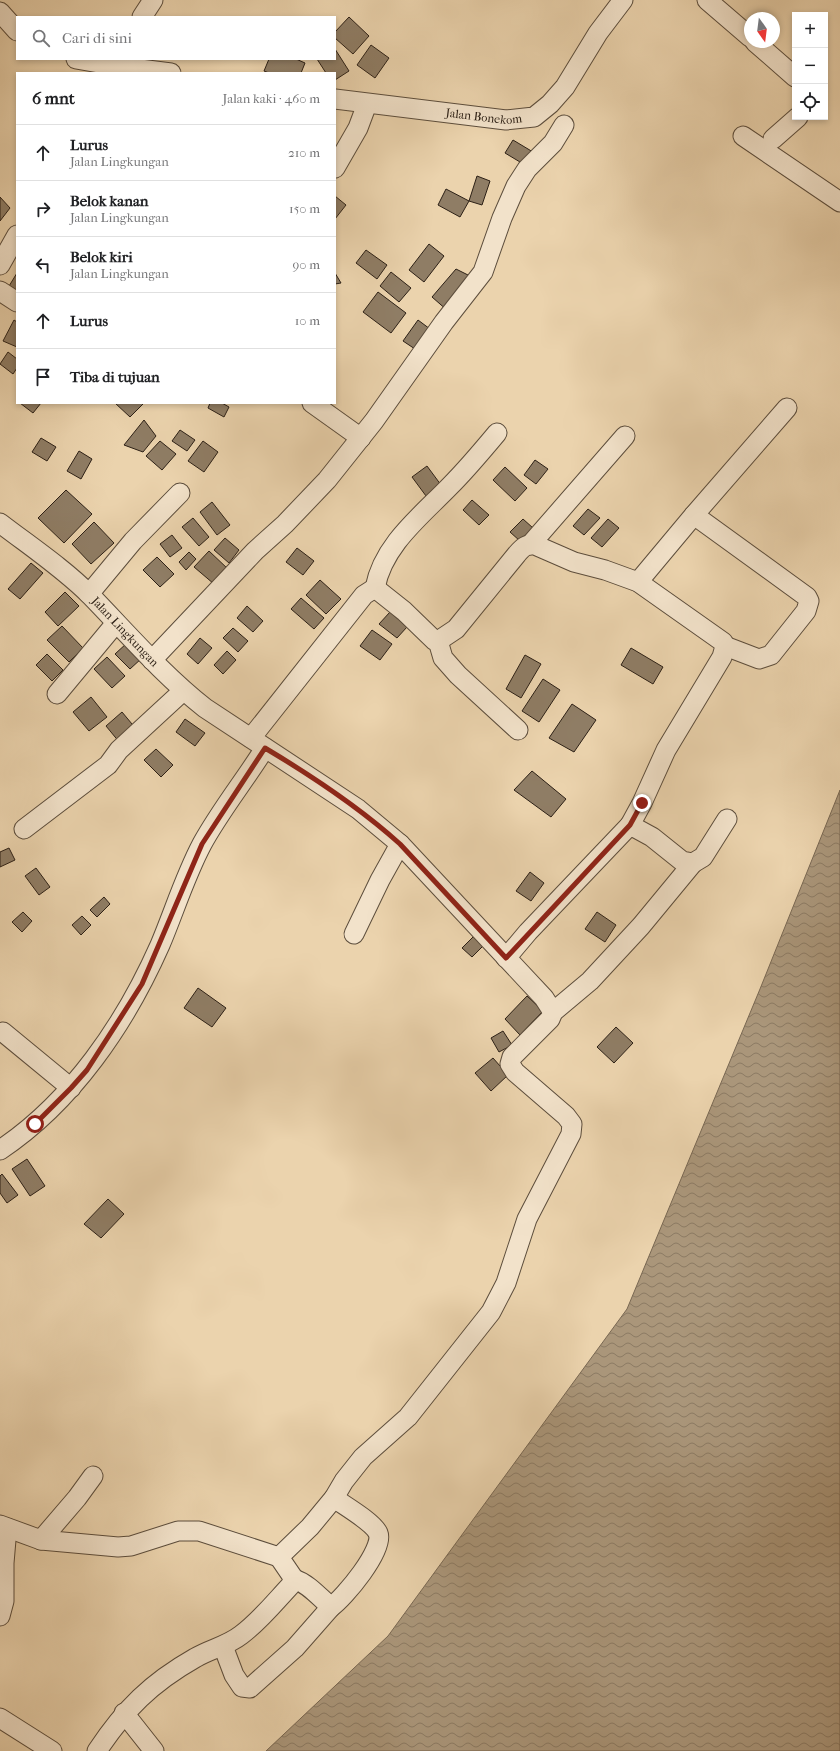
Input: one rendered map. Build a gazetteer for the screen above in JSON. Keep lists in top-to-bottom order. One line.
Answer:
{"streets":{"street":["Jalan Bonekom","Jalan Lingkungan"]},"north":"bottom","page":{"map_buttons":["+","−"],"search":"Cari di sini","heading":["6 mnt","Jalan kaki · 460 m"],"list":[["Lurus","Jalan Lingkungan","210 m"],["Belok kanan","Jalan Lingkungan","150 m"],["Belok kiri","Jalan Lingkungan","90 m"],["Lurus","10 m"],"Tiba di tujuan"]}}
